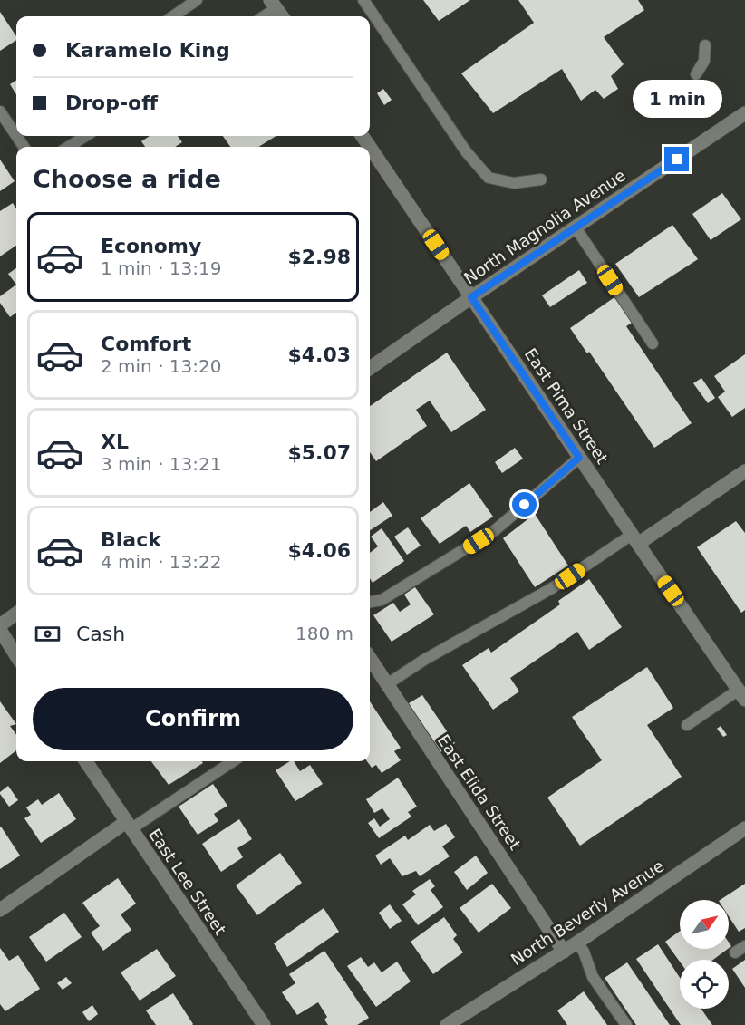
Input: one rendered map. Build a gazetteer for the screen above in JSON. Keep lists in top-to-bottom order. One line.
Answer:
{"streets":{"street":["North Magnolia Avenue","East Pima Street","East Elida Street","East Lee Street","North Beverly Avenue"]},"crossings":[["North Magnolia Avenue","East Pima Street"],["East Elida Street","North Beverly Avenue"]],"north":"top right","page":{"banner":["Karamelo King","Drop-off"],"bubble":"1 min","heading":"Choose a ride","list":[{"name":"Economy","note":"1 min · 13:19","value":"$2.98"},{"name":"Comfort","note":"2 min · 13:20","value":"$4.03"},{"name":"XL","note":"3 min · 13:21","value":"$5.07"},{"name":"Black","note":"4 min · 13:22","value":"$4.06"}],"pay":["Cash","180 m"],"buttons":"Confirm"}}
